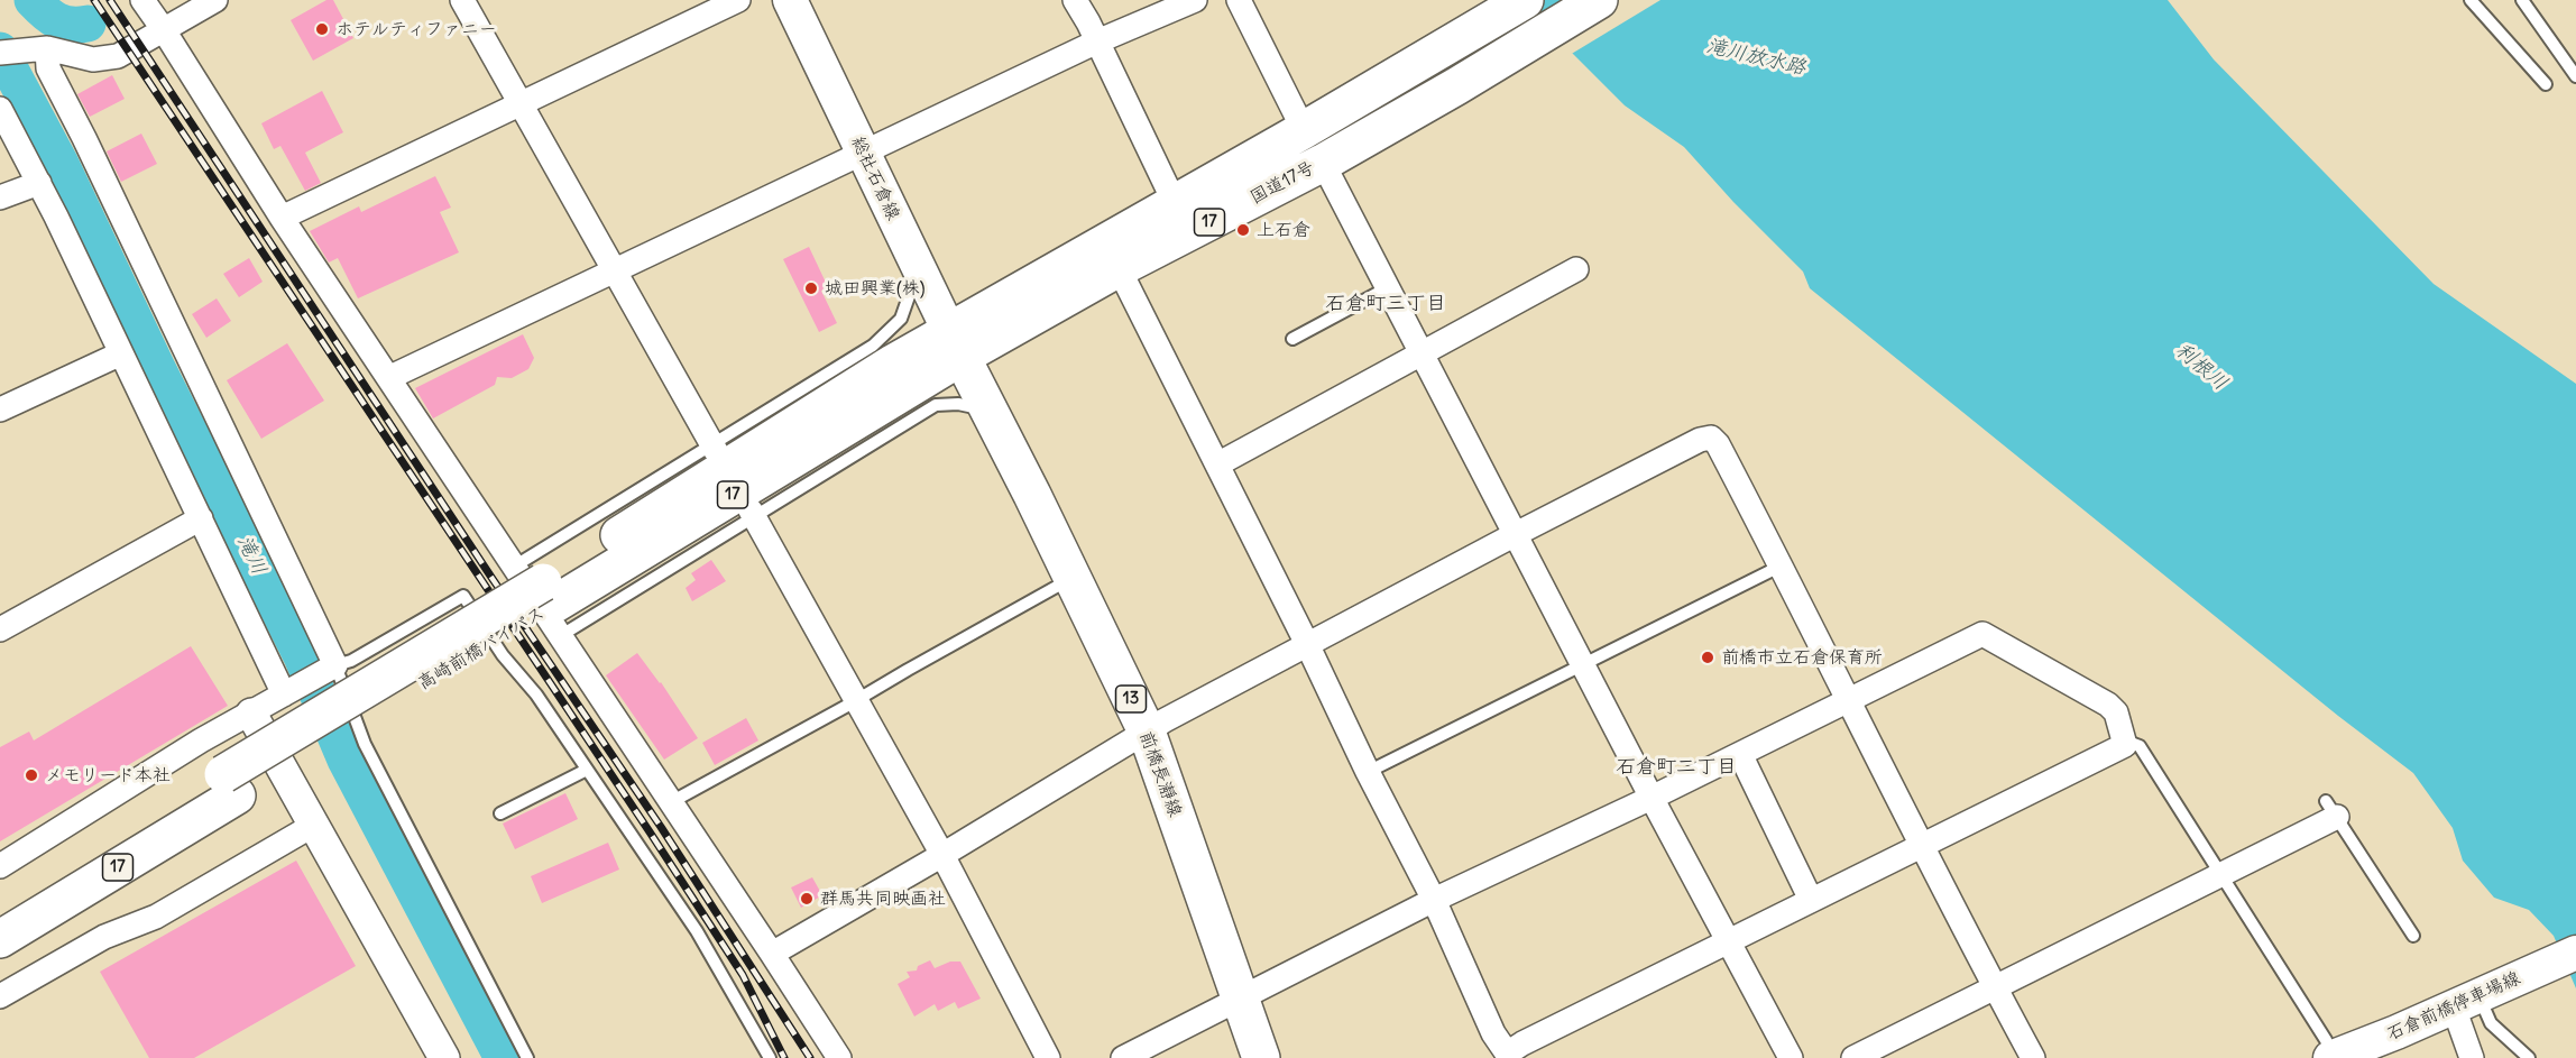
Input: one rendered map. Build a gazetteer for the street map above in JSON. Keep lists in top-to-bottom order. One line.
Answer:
{"streets":{"main road":["総社石倉線","国道17号","17","高崎前橋バイパス","13","前橋長瀞線","石倉前橋停車場線"]},"crossings":[["総社石倉線","国道17号"],["総社石倉線","高崎前橋バイパス"],["総社石倉線","前橋長瀞線"],["国道17号","高崎前橋バイパス"],["国道17号","前橋長瀞線"],["高崎前橋バイパス","前橋長瀞線"]],"districts":["石倉町三丁目","石倉町二丁目"],"water":["滝川放水路","利根川","滝川"],"places":["ホテルティファニー","上石倉","城田興業(株)","前橋市立石倉保育所","メモリード本社","群馬共同映画社"]}
